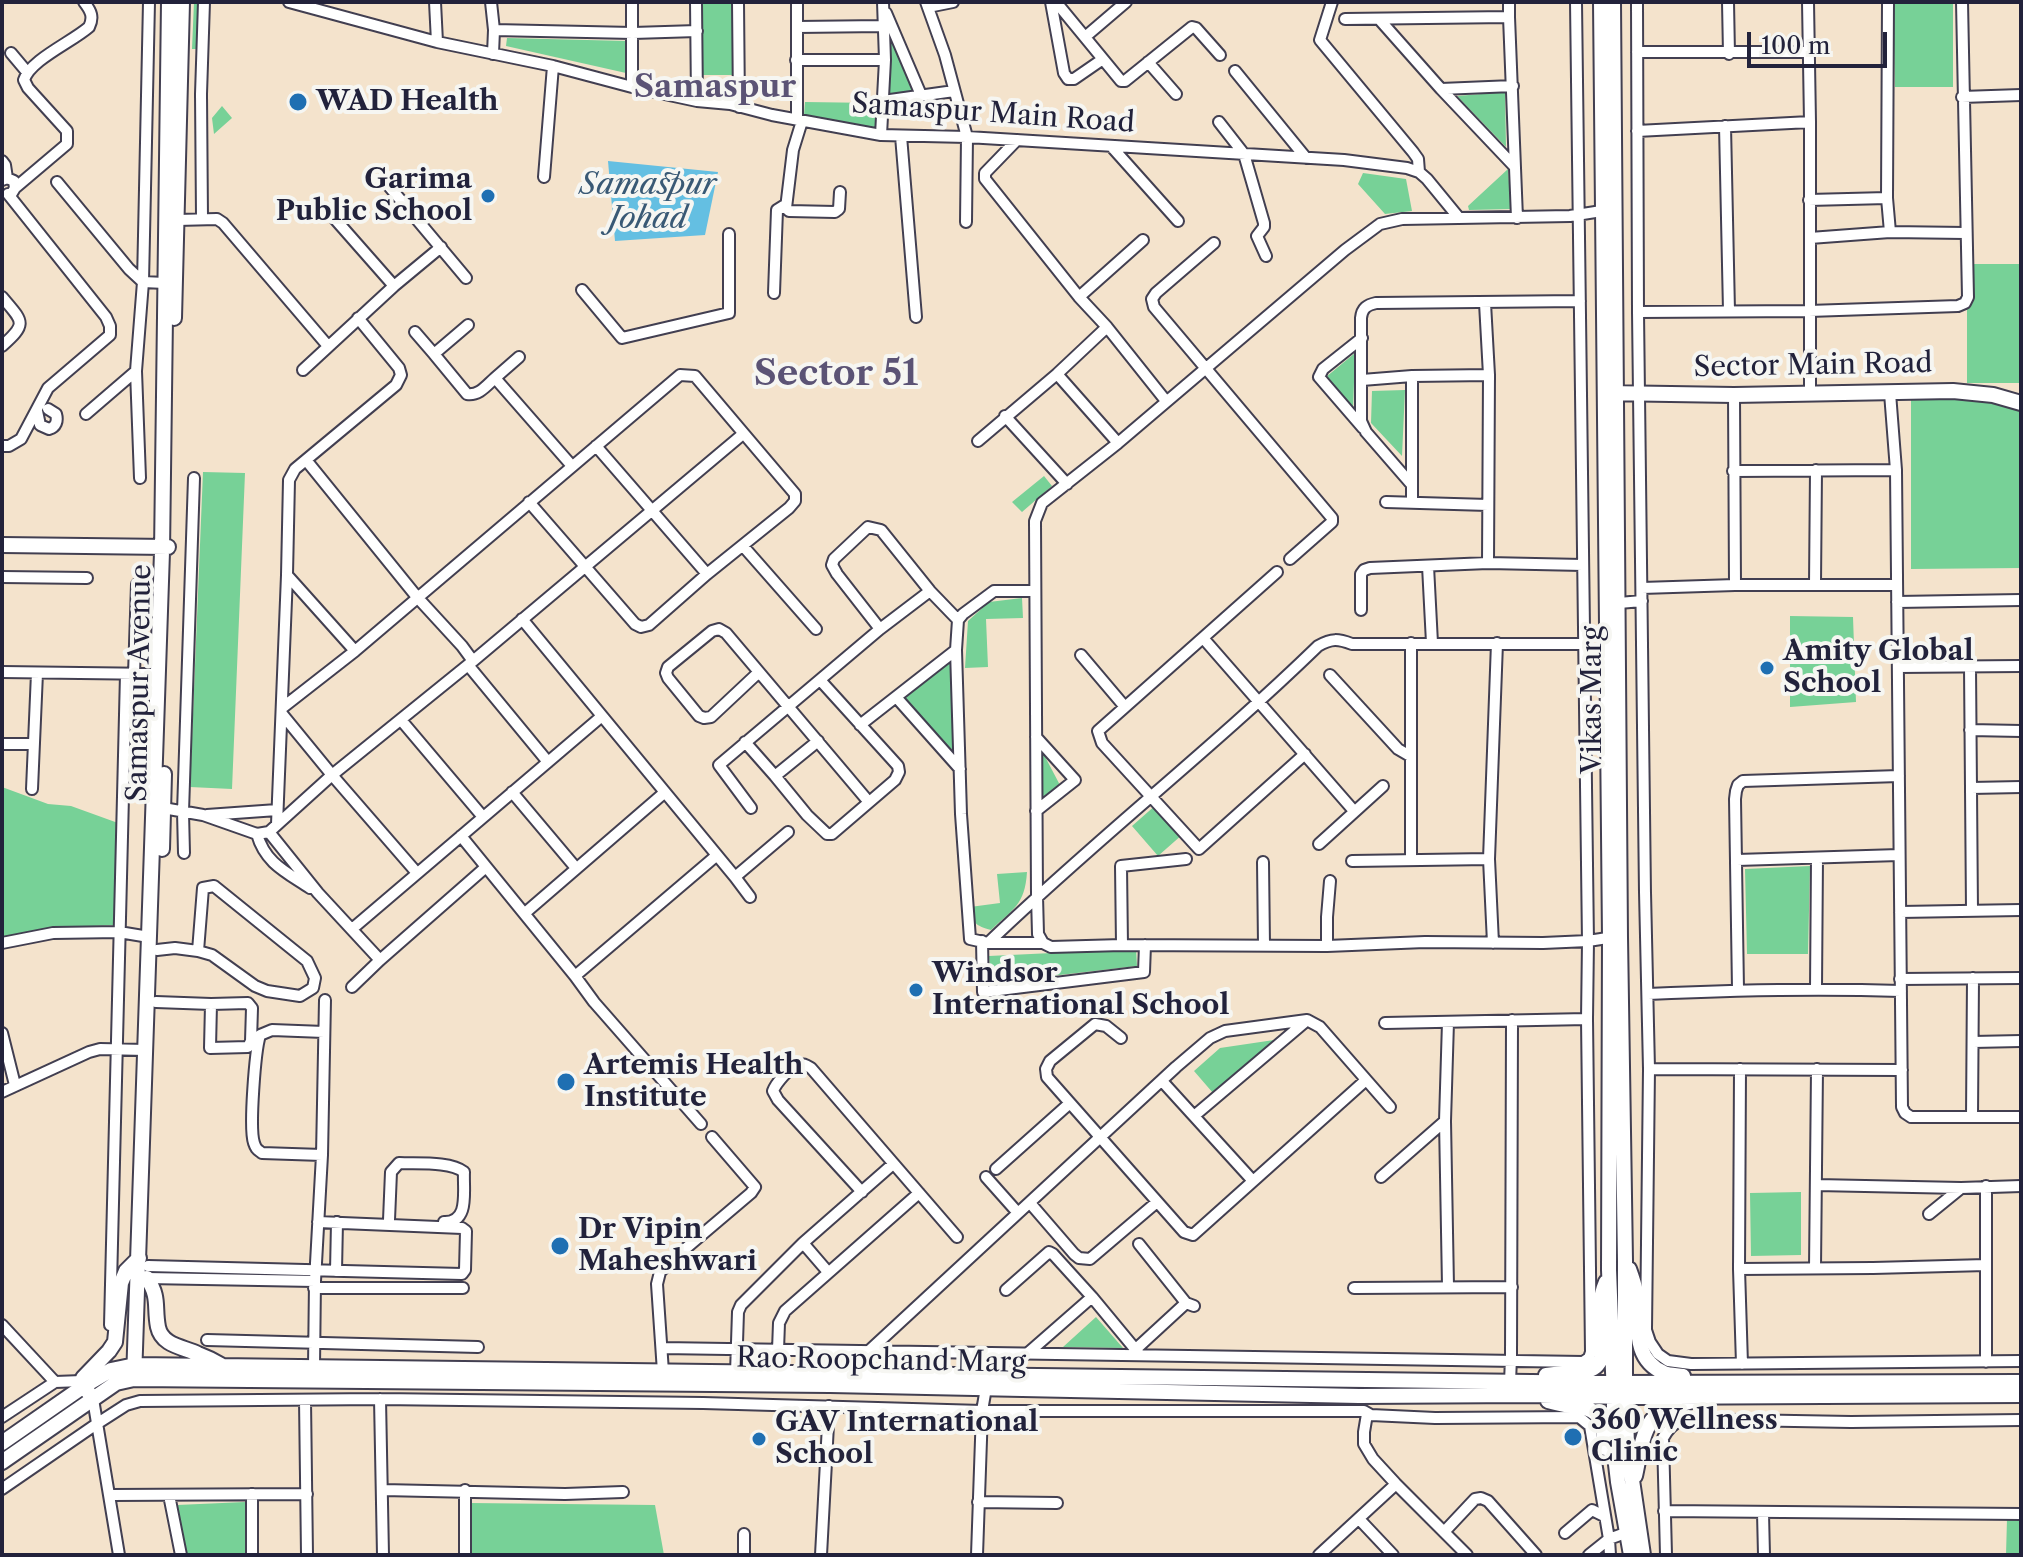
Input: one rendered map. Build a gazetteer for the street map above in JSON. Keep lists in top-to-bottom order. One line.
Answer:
{"streets":{"main road":["Sector Main Road","Samaspur Avenue","Vikas Marg","Rao Roopchand Marg"],"street":["Samaspur Main Road"]},"crossings":[["Sector Main Road","Vikas Marg"],["Samaspur Avenue","Rao Roopchand Marg"],["Vikas Marg","Rao Roopchand Marg"]],"districts":["Samaspur","Sector 51"],"water":["Samaspur Johad"],"places":["WAD Health","Garima Public School","Amity Global School","Windsor International School","Artemis Health Institute","Dr Vipin Maheshwari","360 Wellness Clinic","GAV International School"],"scale_bar":"100 m"}
